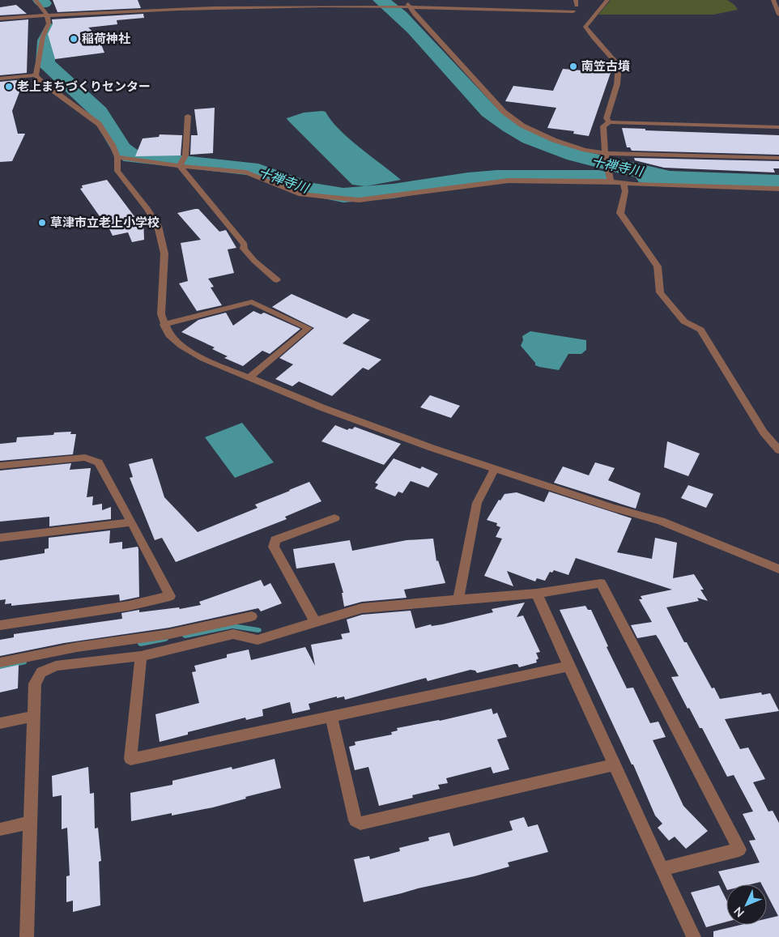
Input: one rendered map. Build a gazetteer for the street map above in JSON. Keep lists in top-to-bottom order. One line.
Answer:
{"water":["十禅寺川"],"places":["稲荷神社","南笠古墳","老上まちづくりセンター","草津市立老上小学校"],"north":"bottom left"}
